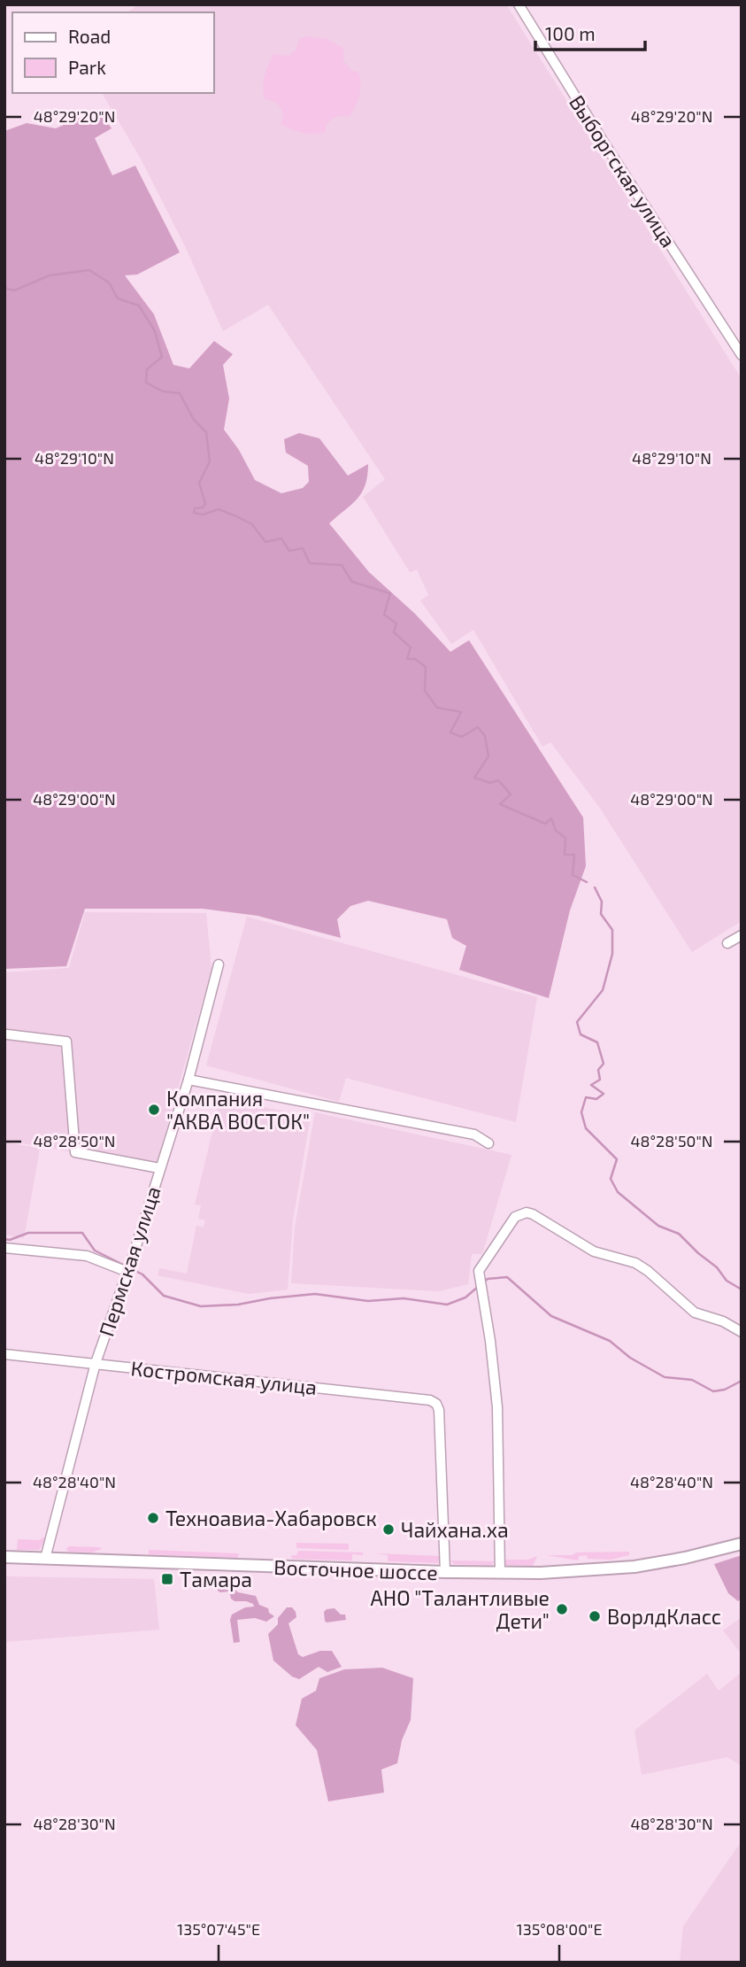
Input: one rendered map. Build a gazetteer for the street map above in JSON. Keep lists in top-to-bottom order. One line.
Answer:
{"streets":{"main road":["Восточное шоссе"],"street":["Выборгская улица","Пермская улица","Костромская улица"]},"crossings":[["Пермская улица","Костромская улица"],["Пермская улица","Восточное шоссе"],["Костромская улица","Восточное шоссе"]],"places":{"other":["Компания \"АКВА ВОСТОК\"","Техноавиа-Хабаровск","Чайхана.ха","АНО \"Талантливые Дети\"","ВорлдКласс"],"transit":["Тамара"]},"legend":["Road","Park"],"scale_bar":"100 m","coordinates":["48°29'20\"N","48°29'10\"N","48°29'00\"N","48°28'50\"N","48°28'40\"N","48°28'30\"N","135°07'45\"E","135°08'00\"E"]}
